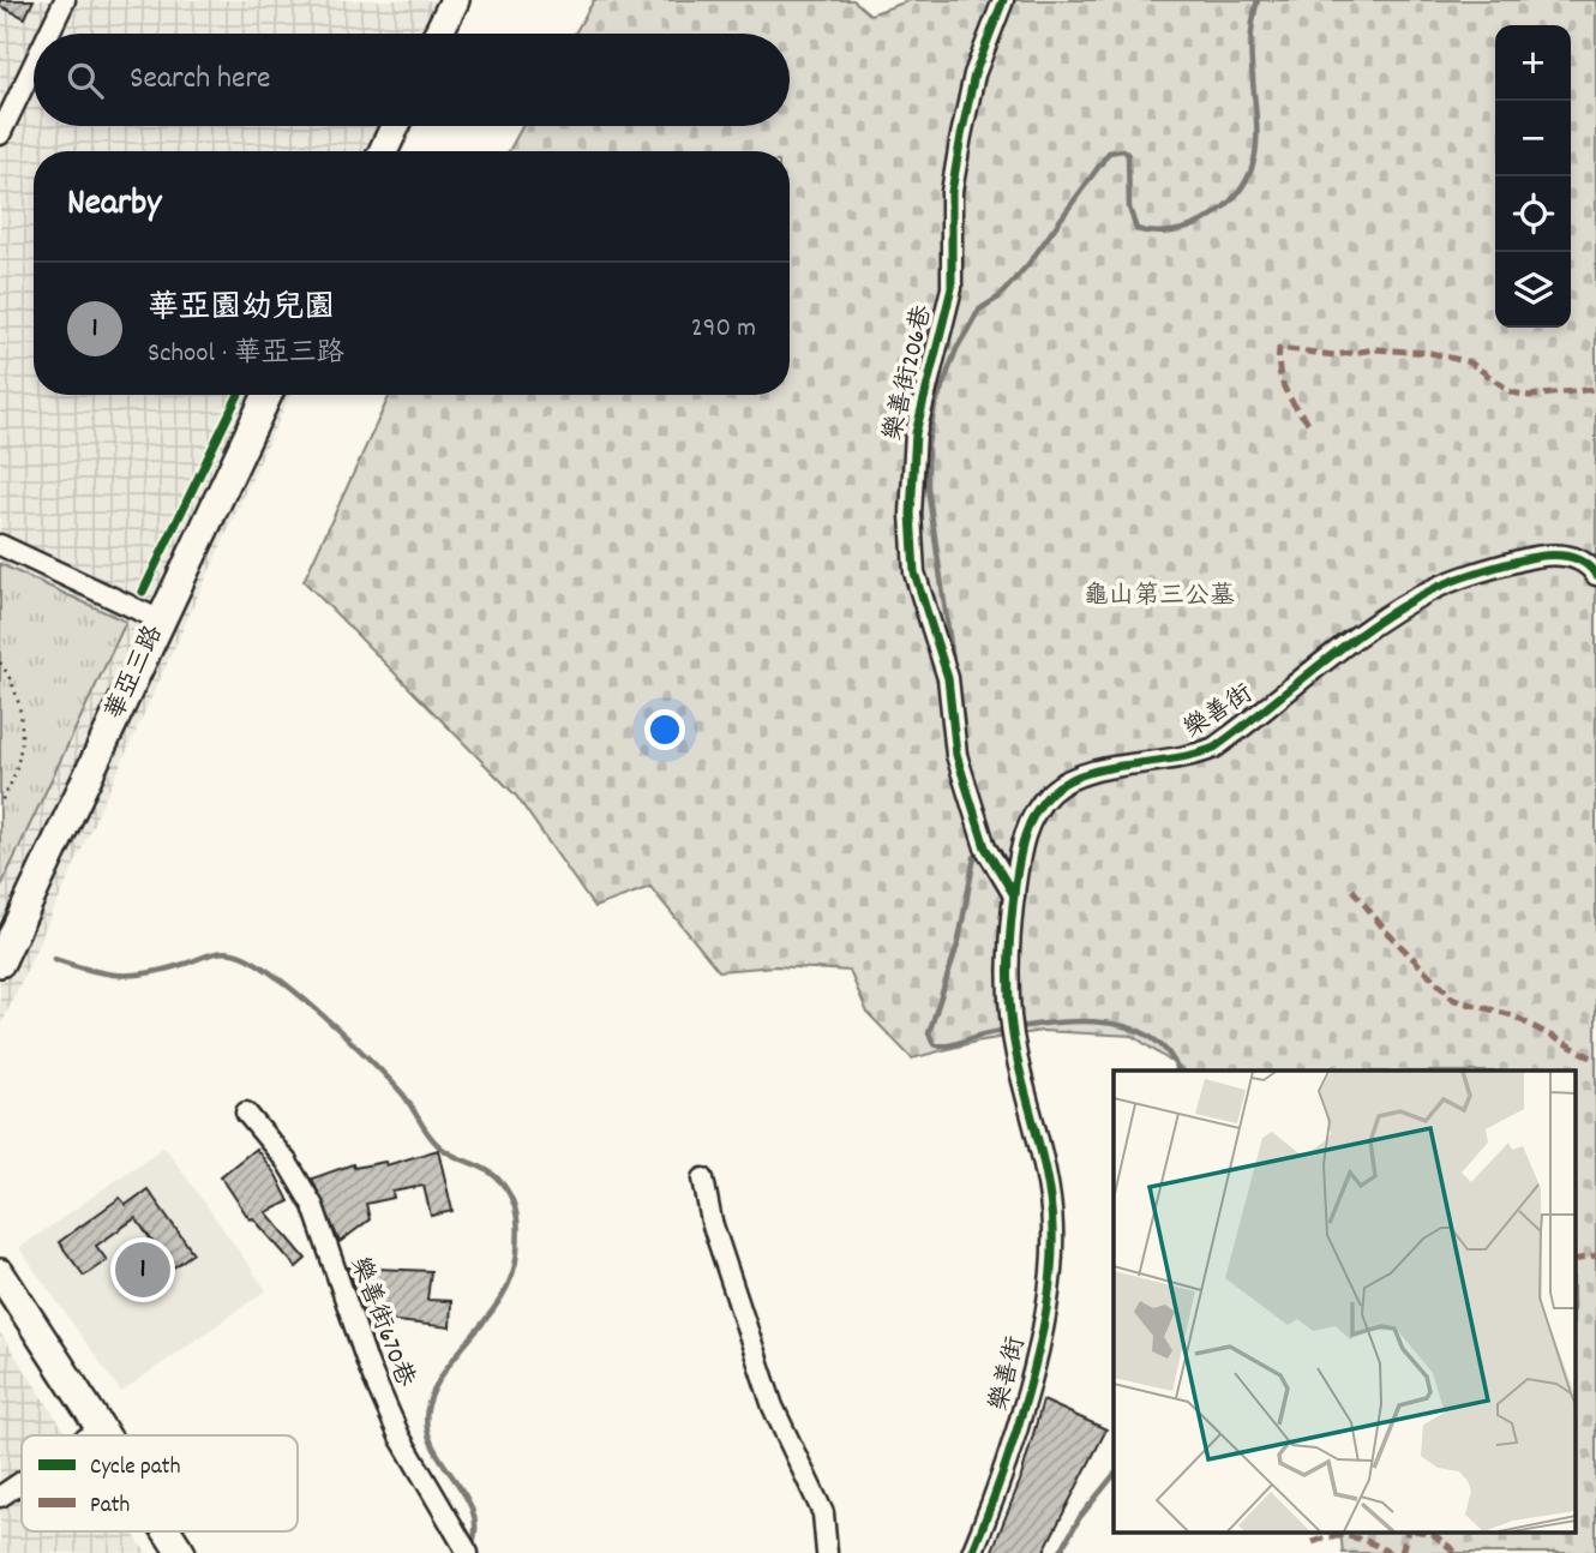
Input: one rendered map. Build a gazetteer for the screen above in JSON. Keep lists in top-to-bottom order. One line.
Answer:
{"streets":{"street":["樂善街206巷","華亞三路","樂善街","樂善街670巷"]},"crossings":[["樂善街206巷","樂善街"]],"parks":["龜山第三公墓"],"legend":["Cycle path","Path"],"page":{"map_buttons":["+","−"],"search":"Search here","heading":"Nearby","list":[{"mark":"1","name":"華亞園幼兒園","note":"School · 華亞三路","value":"290 m"}],"pins":"1"}}
